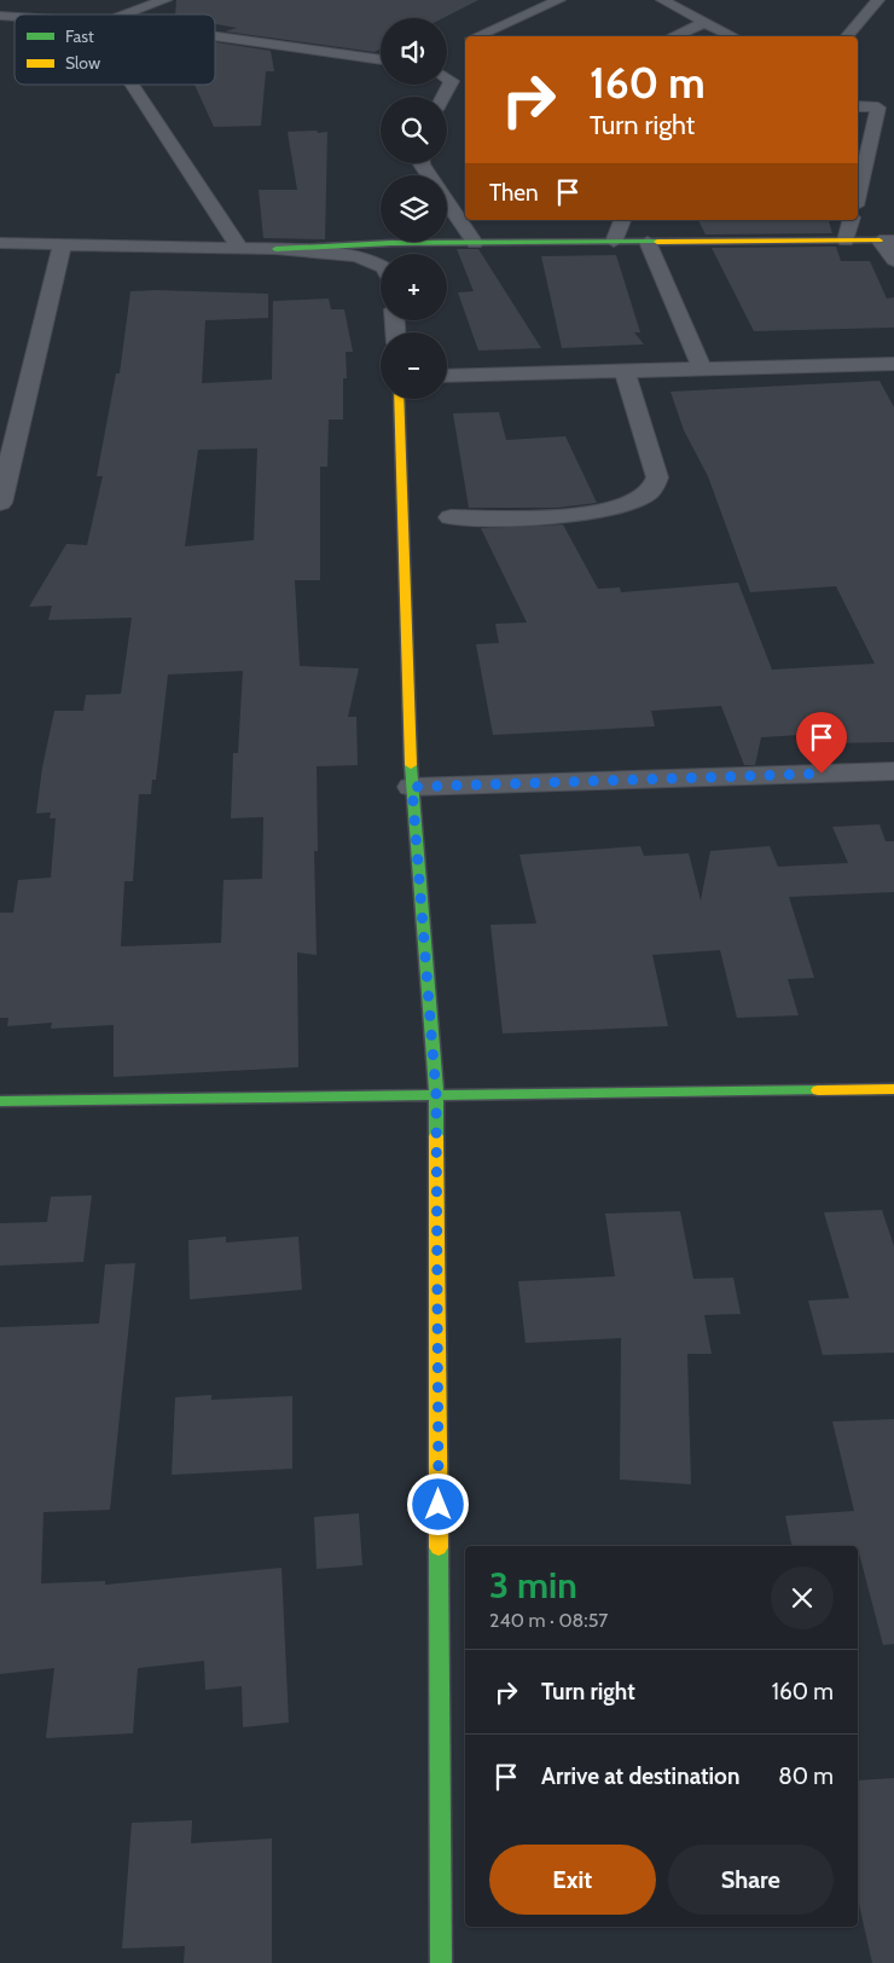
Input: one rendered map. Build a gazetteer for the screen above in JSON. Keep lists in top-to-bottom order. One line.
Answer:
{"legend":["Fast","Slow"],"page":{"map_buttons":["+","−"],"turn":["160 m","Turn right"],"then":"Then","heading":["3 min","240 m · 08:57"],"list":[{"name":"Turn right","value":"160 m"},{"name":"Arrive at destination","value":"80 m"}],"buttons":["Exit","Share"]}}
